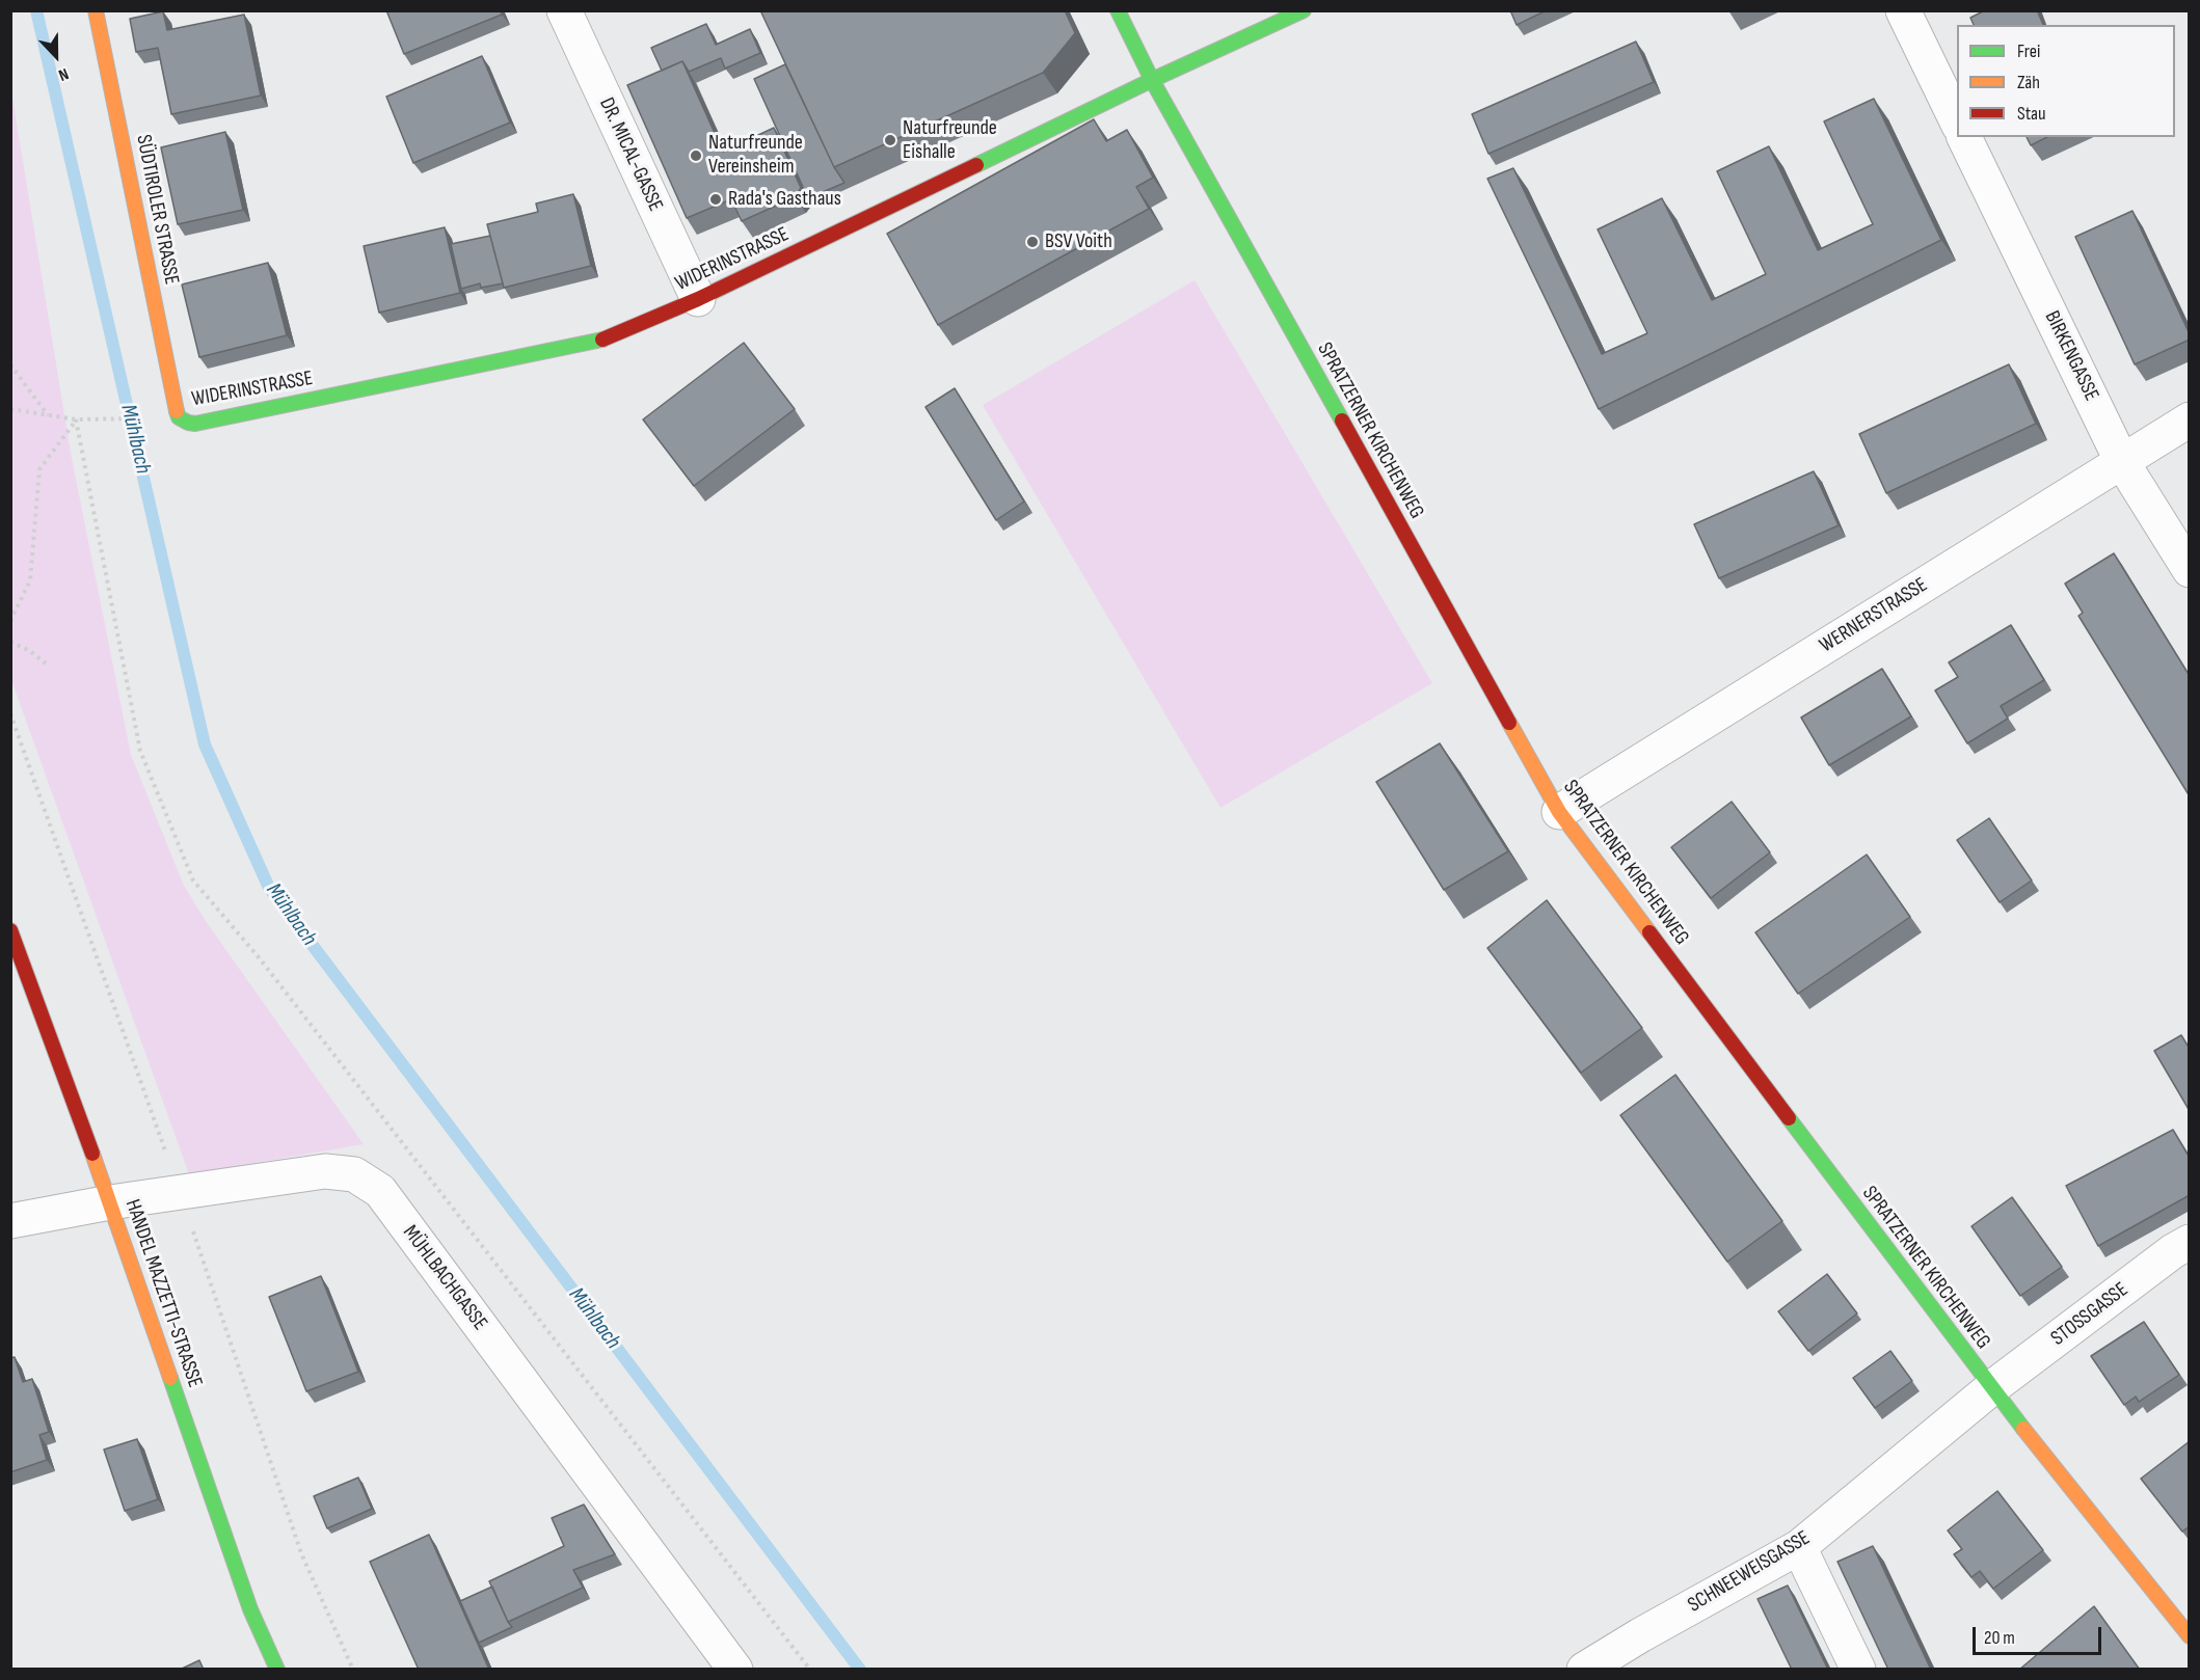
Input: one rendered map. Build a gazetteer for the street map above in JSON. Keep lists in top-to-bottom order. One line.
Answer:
{"streets":{"street":["DR. MICAL-GASSE","SÜDTIROLER STRASSE","WIDERINSTRASSE","BIRKENGASSE","SPRATZERNER KIRCHENWEG","WERNERSTRASSE","MÜHLBACHGASSE","HANDEL MAZZETTI-STRASSE","STOSSGASSE","SCHNEEWEISGASSE"]},"crossings":[["DR. MICAL-GASSE","WIDERINSTRASSE"],["SÜDTIROLER STRASSE","WIDERINSTRASSE"],["WIDERINSTRASSE","SPRATZERNER KIRCHENWEG"],["BIRKENGASSE","WERNERSTRASSE"],["SPRATZERNER KIRCHENWEG","WERNERSTRASSE"],["SPRATZERNER KIRCHENWEG","STOSSGASSE"],["SPRATZERNER KIRCHENWEG","SCHNEEWEISGASSE"],["MÜHLBACHGASSE","HANDEL MAZZETTI-STRASSE"],["STOSSGASSE","SCHNEEWEISGASSE"]],"water":["Mühlbach"],"places":["Naturfreunde Eishalle","Naturfreunde Vereinsheim","Rada's Gasthaus","BSV Voith"],"legend":["Frei","Zäh","Stau"],"scale_bar":"20 m","north":"bottom"}
